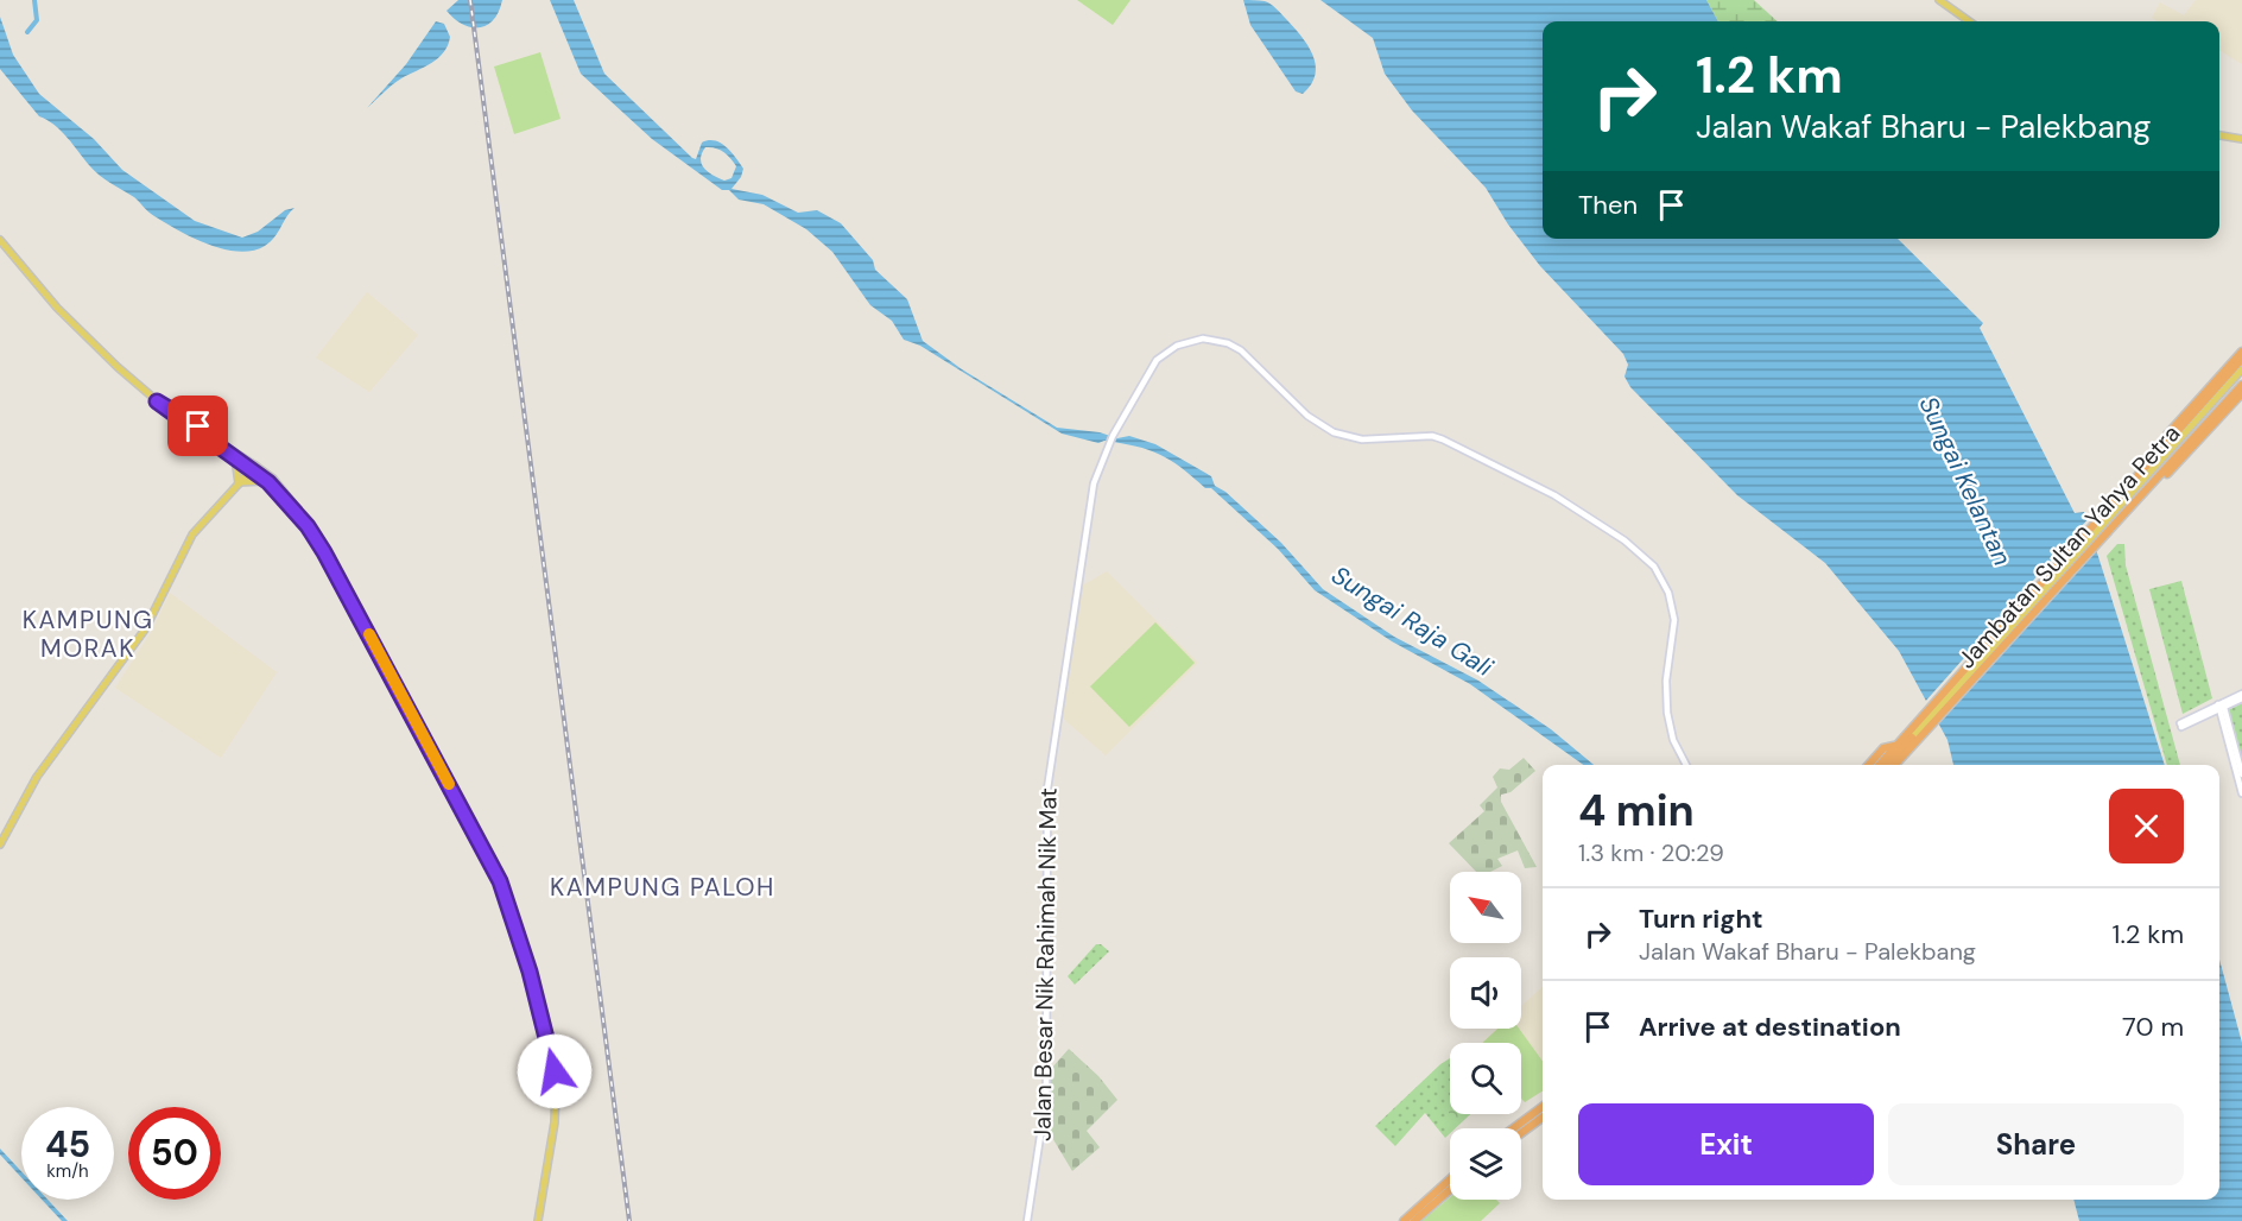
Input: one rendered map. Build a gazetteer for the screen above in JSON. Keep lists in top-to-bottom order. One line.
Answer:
{"streets":{"highway":["Jambatan Sultan Yahya Petra"],"street":["Jalan Besar Nik Rahimah Nik Mat"]},"districts":["KAMPUNG MORAK","KAMPUNG PALOH"],"water":["Sungai Kelantan","Sungai Raja Gali"],"north":"top left","page":{"turn":["1.2 km","Jalan Wakaf Bharu - Palekbang"],"then":"Then","heading":["4 min","1.3 km · 20:29"],"list":[{"name":"Turn right","note":"Jalan Wakaf Bharu - Palekbang","value":"1.2 km"},{"name":"Arrive at destination","value":"70 m"}],"buttons":["Exit","Share"],"speed":"45 km/h","limit":"50"}}
